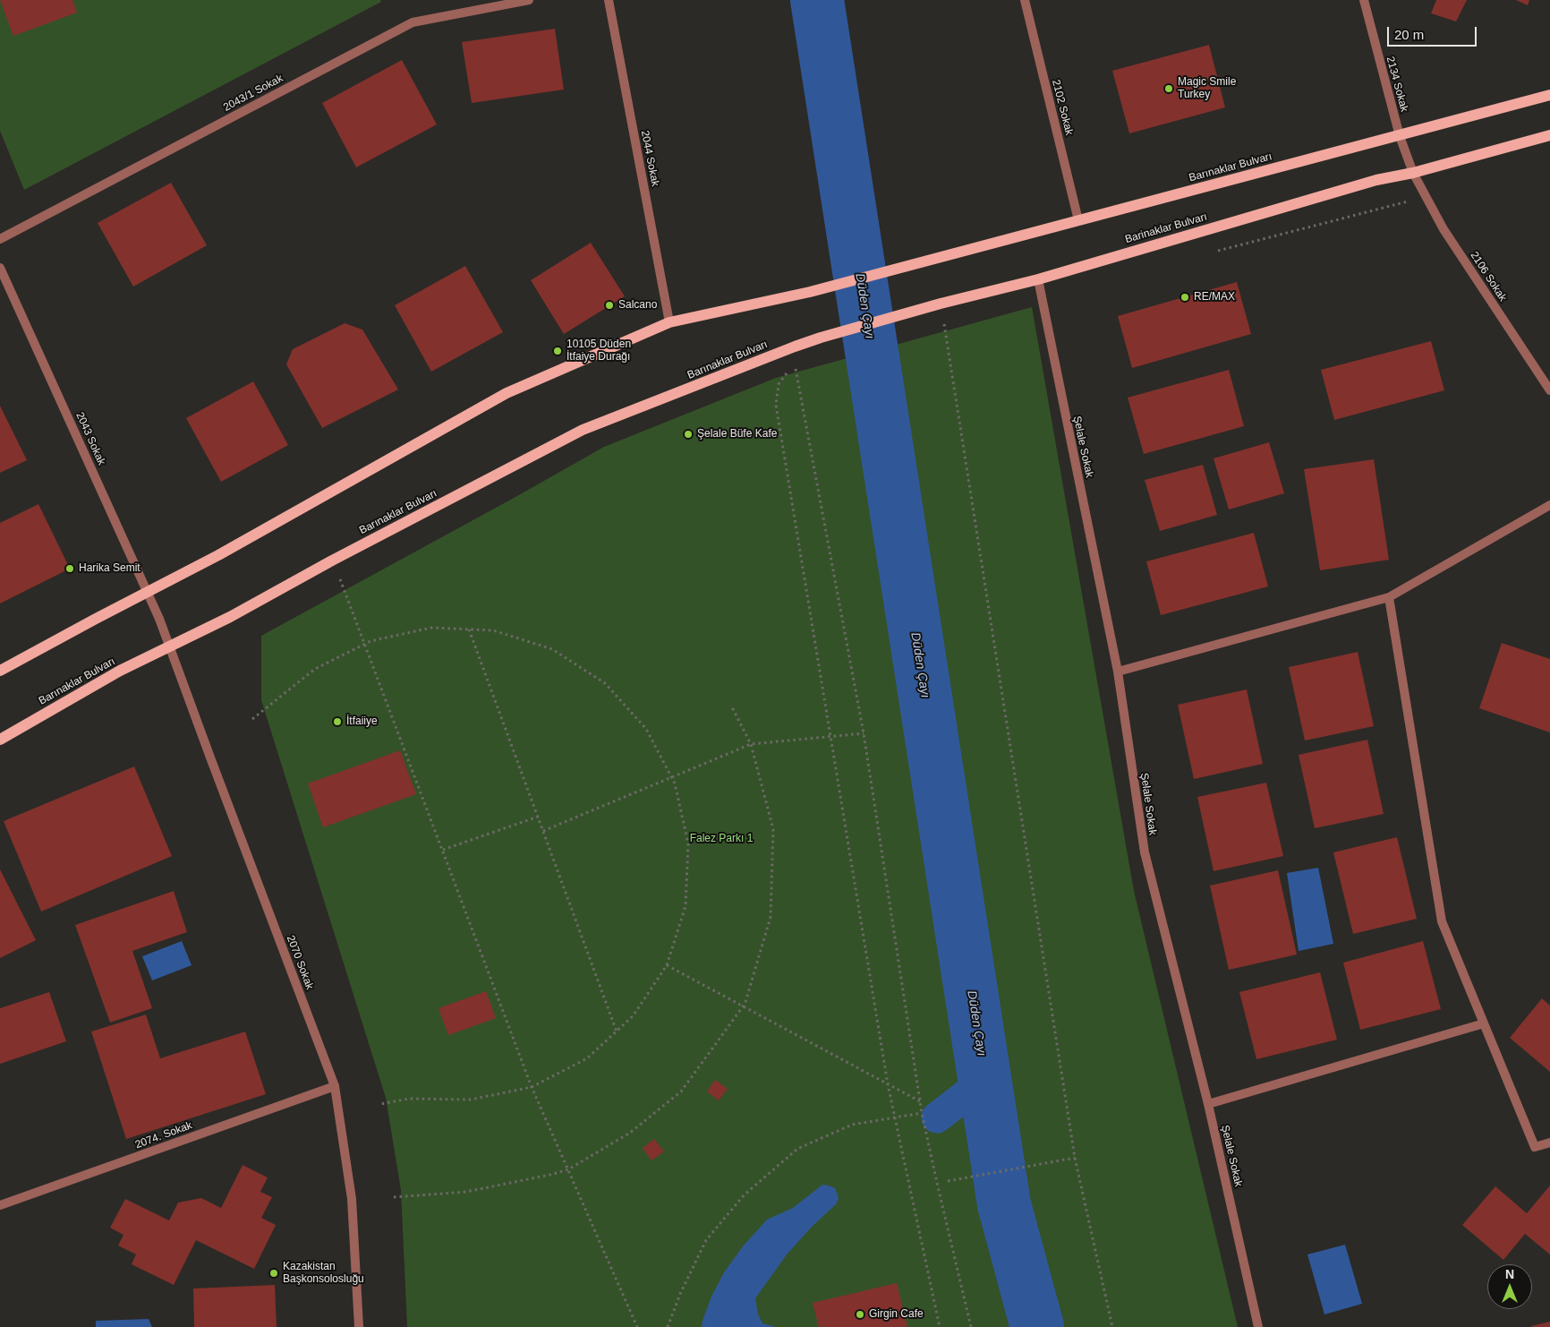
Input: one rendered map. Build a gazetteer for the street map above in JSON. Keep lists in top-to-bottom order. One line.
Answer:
{"streets":{"main road":["Barınaklar Bulvarı","Barinaklar Bulvarı"],"street":["2134 Sokak","2043/1 Sokak","2102 Sokak","2044 Sokak","2106 Sokak","2043 Sokak","Şelale Sokak","2070 Sokak","2074. Sokak"]},"crossings":[["2134 Sokak","Barınaklar Bulvarı"],["2134 Sokak","Barinaklar Bulvarı"],["2134 Sokak","2106 Sokak"],["2102 Sokak","Barınaklar Bulvarı"],["2044 Sokak","Barınaklar Bulvarı"],["Barınaklar Bulvarı","Barinaklar Bulvarı"],["Barınaklar Bulvarı","2070 Sokak"],["Barinaklar Bulvarı","2106 Sokak"],["Barinaklar Bulvarı","Şelale Sokak"],["2043 Sokak","2070 Sokak"],["2070 Sokak","2074. Sokak"]],"water":["Düden Çayı"],"parks":["Falez Parkı 1"],"places":["Magic Smile Turkey","RE/MAX","Salcano","10105 Düden İtfaiye Durağı","Şelale Büfe Kafe","Harika Semit","İtfaiiye","Kazakistan Başkonsolosluğu","Girgin Cafe"],"scale_bar":"20 m","north":"top"}
